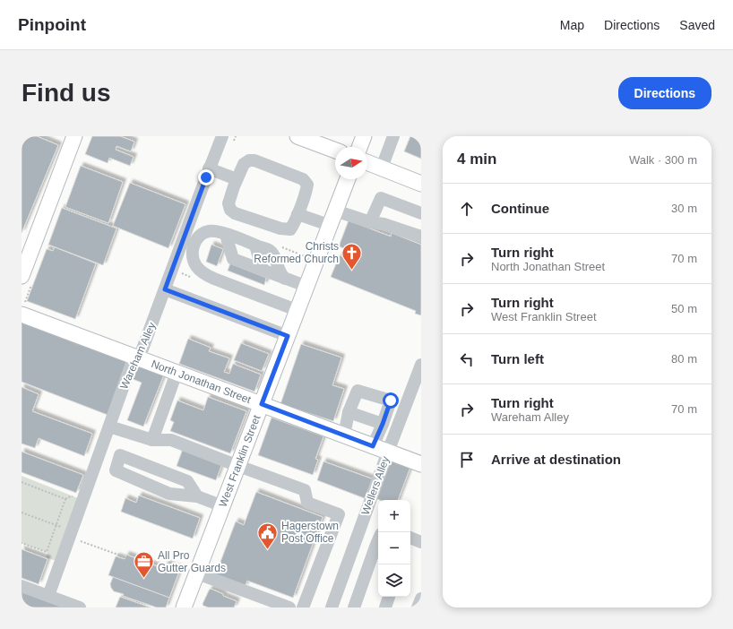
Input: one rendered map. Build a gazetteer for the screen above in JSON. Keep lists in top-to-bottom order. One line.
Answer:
{"streets":{"main road":["North Jonathan Street","West Franklin Street"],"lane":["Wareham Alley","Wellers Alley"]},"crossings":[["Wareham Alley","North Jonathan Street"],["North Jonathan Street","West Franklin Street"],["North Jonathan Street","Wellers Alley"]],"places":{"church":["Christs Reformed Church"],"public building":["Hagerstown Post Office"],"office":["All Pro Gutter Guards"]},"north":"right","page":{"header":"Pinpoint","nav":["Map","Directions","Saved"],"buttons":"Directions","title":"Find us","heading":["4 min","Walk · 300 m"],"list":[["Continue","30 m"],["Turn right","North Jonathan Street","70 m"],["Turn right","West Franklin Street","50 m"],["Turn left","80 m"],["Turn right","Wareham Alley","70 m"],"Arrive at destination"],"map_buttons":["+","−"]}}
